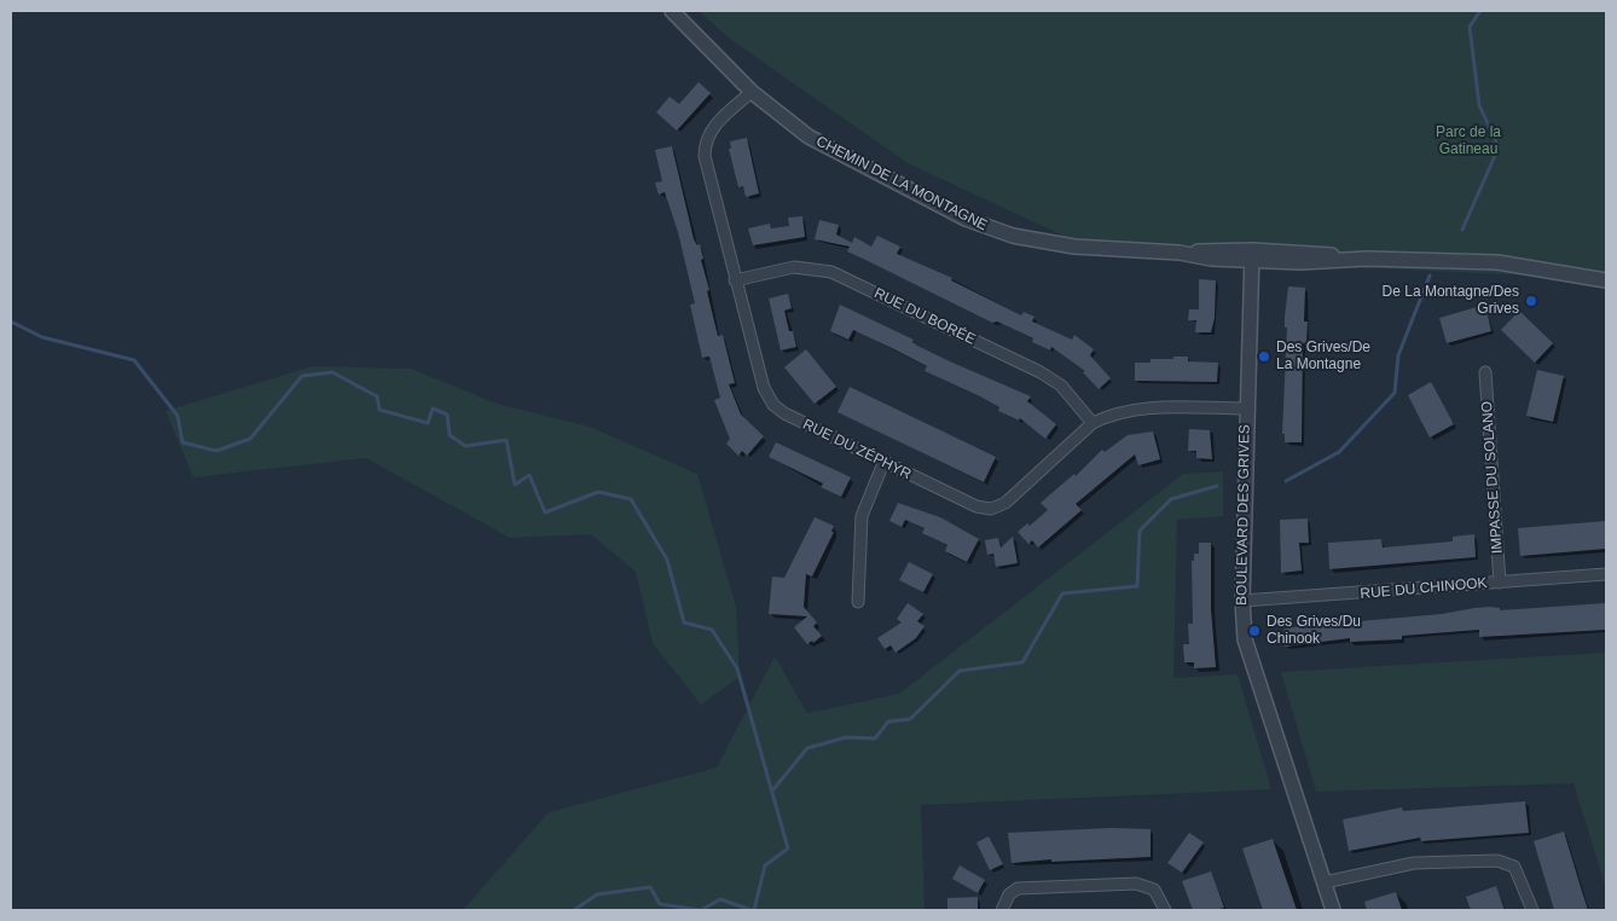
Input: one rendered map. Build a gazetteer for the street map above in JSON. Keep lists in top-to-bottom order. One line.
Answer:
{"streets":{"street":["CHEMIN DE LA MONTAGNE","RUE DU BORÉE","RUE DU ZÉPHYR","IMPASSE DU SOLANO","BOULEVARD DES GRIVES","RUE DU CHINOOK"]},"crossings":[["CHEMIN DE LA MONTAGNE","RUE DU ZÉPHYR"],["CHEMIN DE LA MONTAGNE","BOULEVARD DES GRIVES"],["RUE DU BORÉE","RUE DU ZÉPHYR"],["RUE DU ZÉPHYR","BOULEVARD DES GRIVES"],["IMPASSE DU SOLANO","RUE DU CHINOOK"],["BOULEVARD DES GRIVES","RUE DU CHINOOK"]],"parks":["Parc de la Gatineau"],"places":["De La Montagne/Des Grives","Des Grives/De La Montagne","Des Grives/Du Chinook"]}
